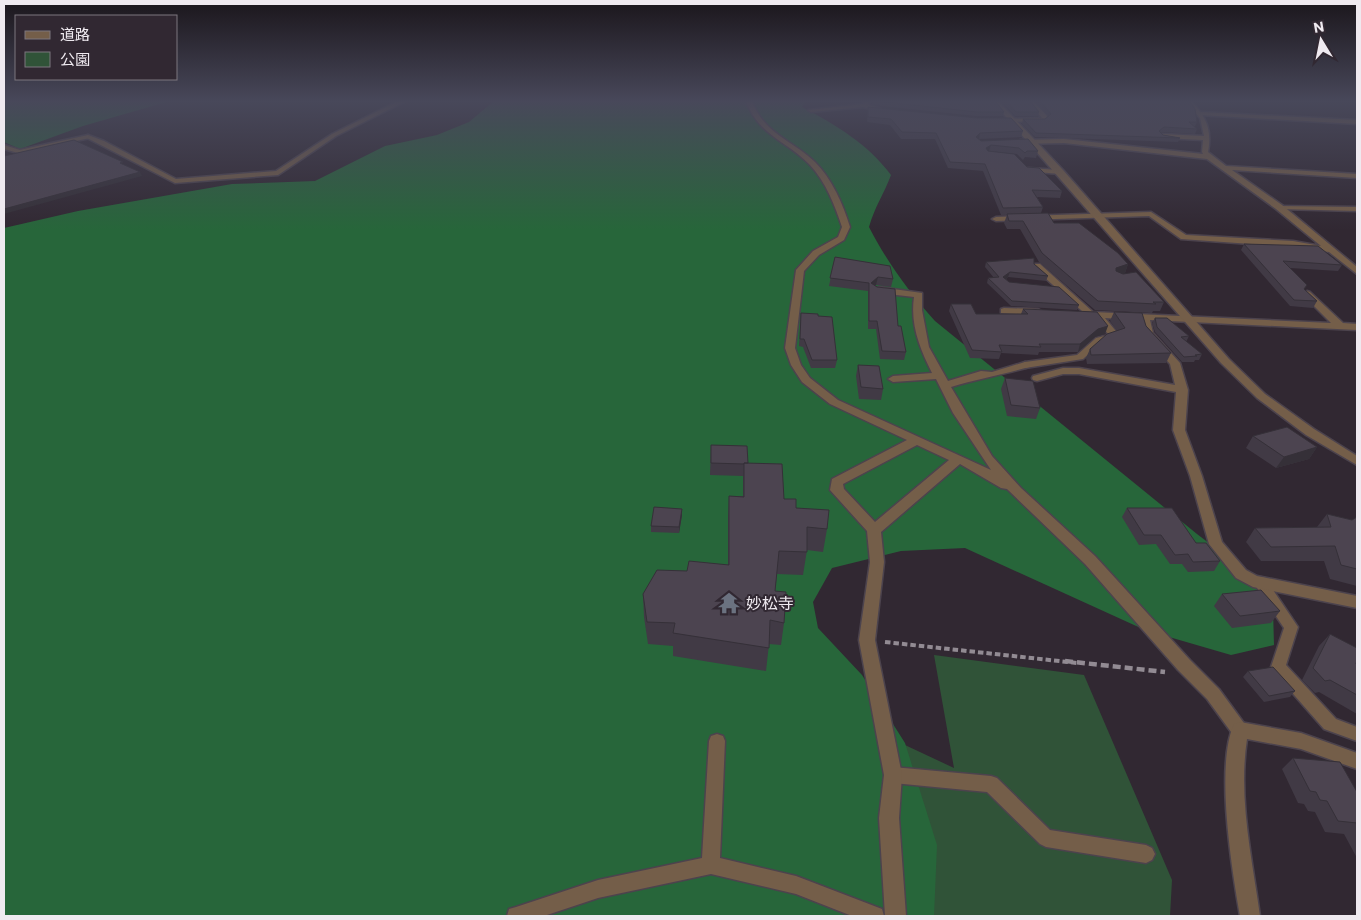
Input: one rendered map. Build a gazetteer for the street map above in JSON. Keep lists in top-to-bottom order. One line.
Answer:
{"places":{"temple":["妙松寺"]},"legend":["道路","公園"],"north":"top"}
